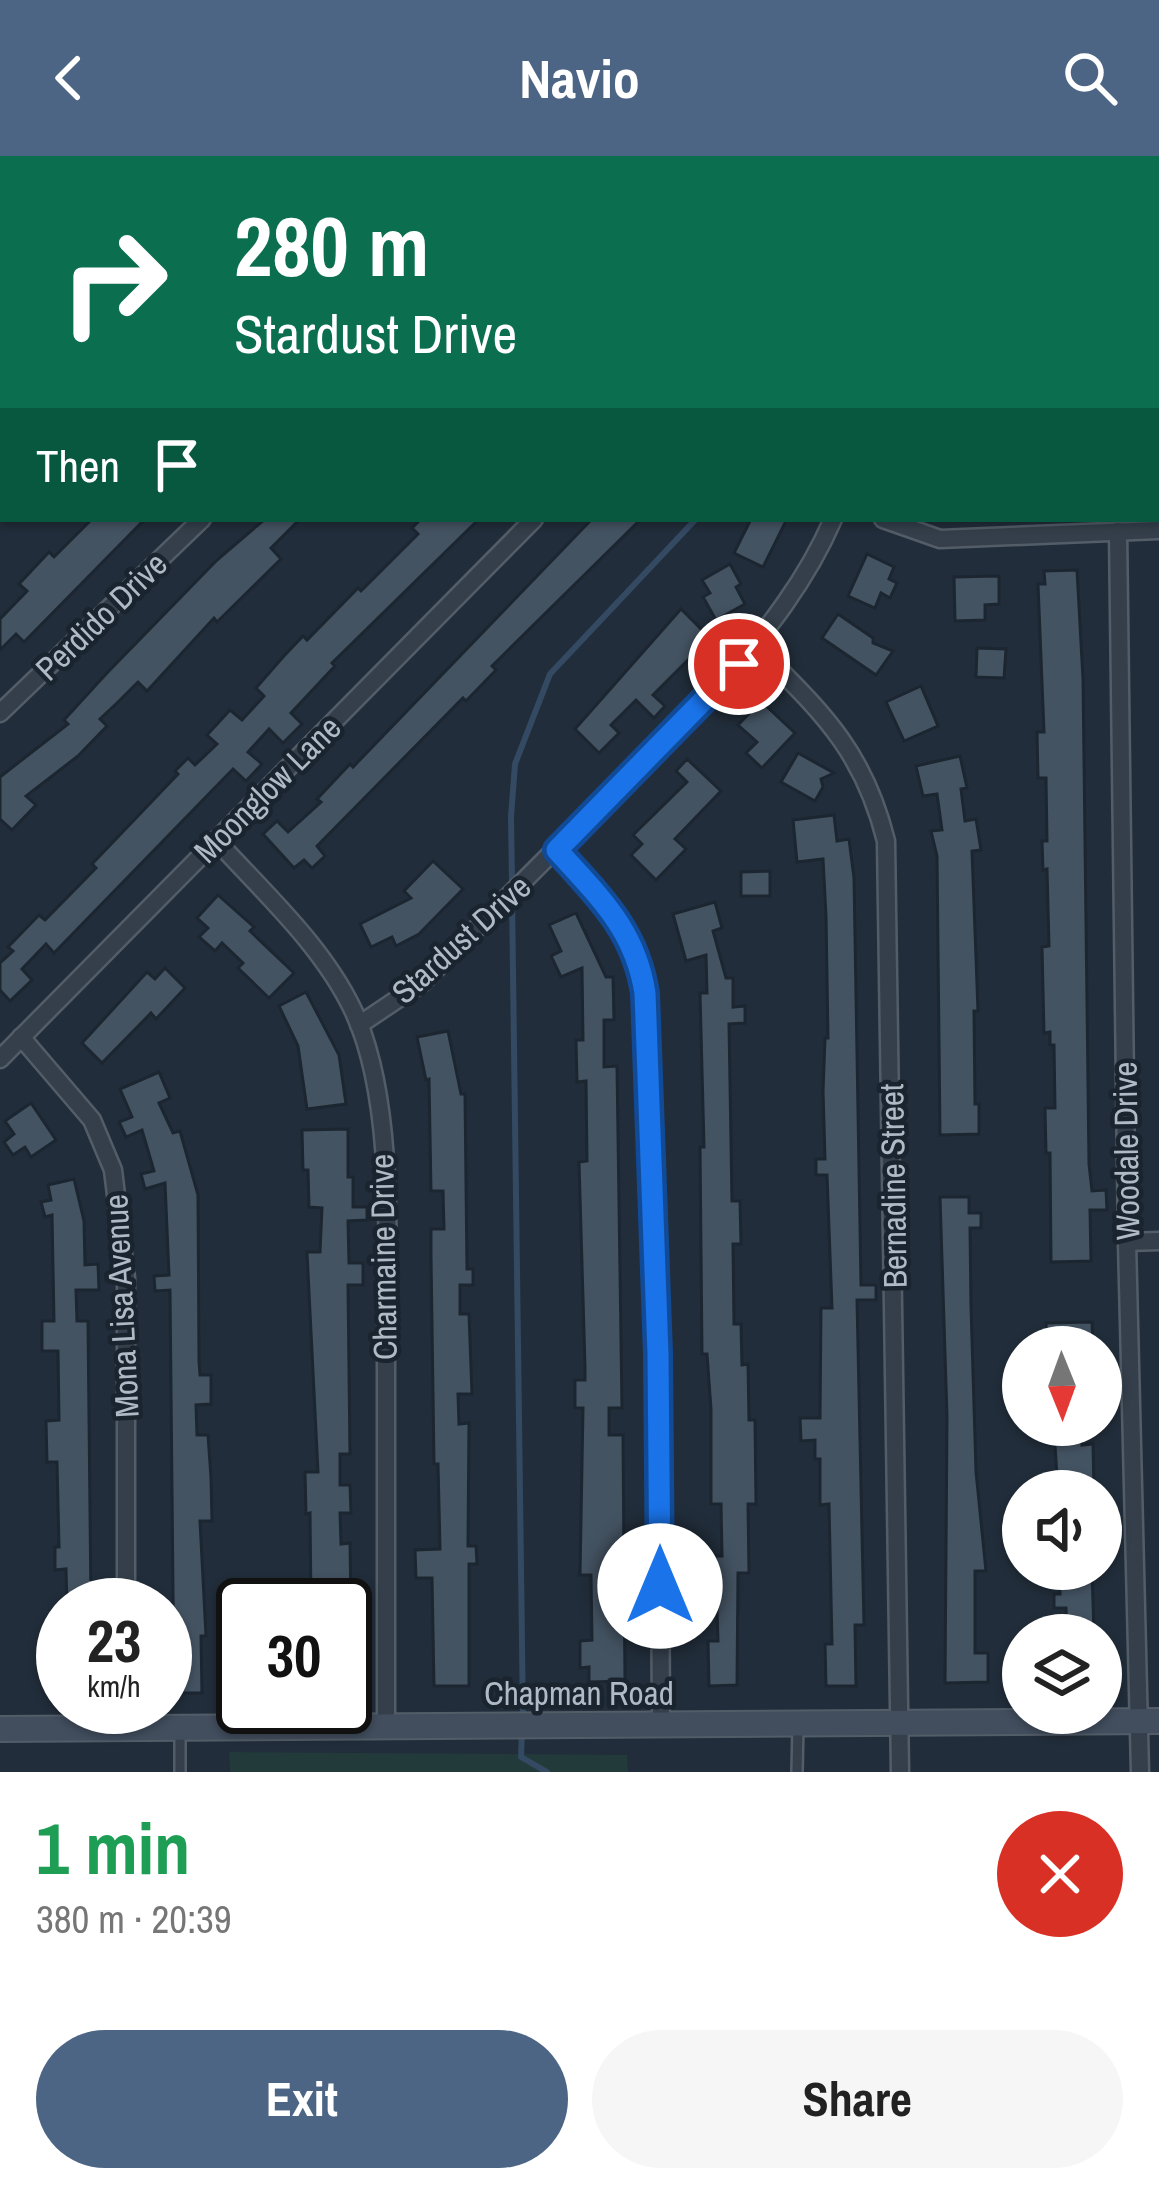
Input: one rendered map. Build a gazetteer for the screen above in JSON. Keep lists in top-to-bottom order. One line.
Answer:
{"streets":{"street":["Perdido Drive","Moonglow Lane","Stardust Drive","Woodale Drive","Bernadine Street","Charmaine Drive","Mona Lisa Avenue","Chapman Road"]},"crossings":[["Moonglow Lane","Charmaine Drive"],["Moonglow Lane","Mona Lisa Avenue"],["Stardust Drive","Bernadine Street"],["Stardust Drive","Charmaine Drive"],["Woodale Drive","Chapman Road"],["Bernadine Street","Chapman Road"],["Charmaine Drive","Chapman Road"]],"north":"bottom","page":{"header":"Navio","turn":["280 m","Stardust Drive"],"then":"Then","speed":"23 km/h","limit":"30","heading":["1 min","380 m · 20:39"],"buttons":["Exit","Share"]}}
